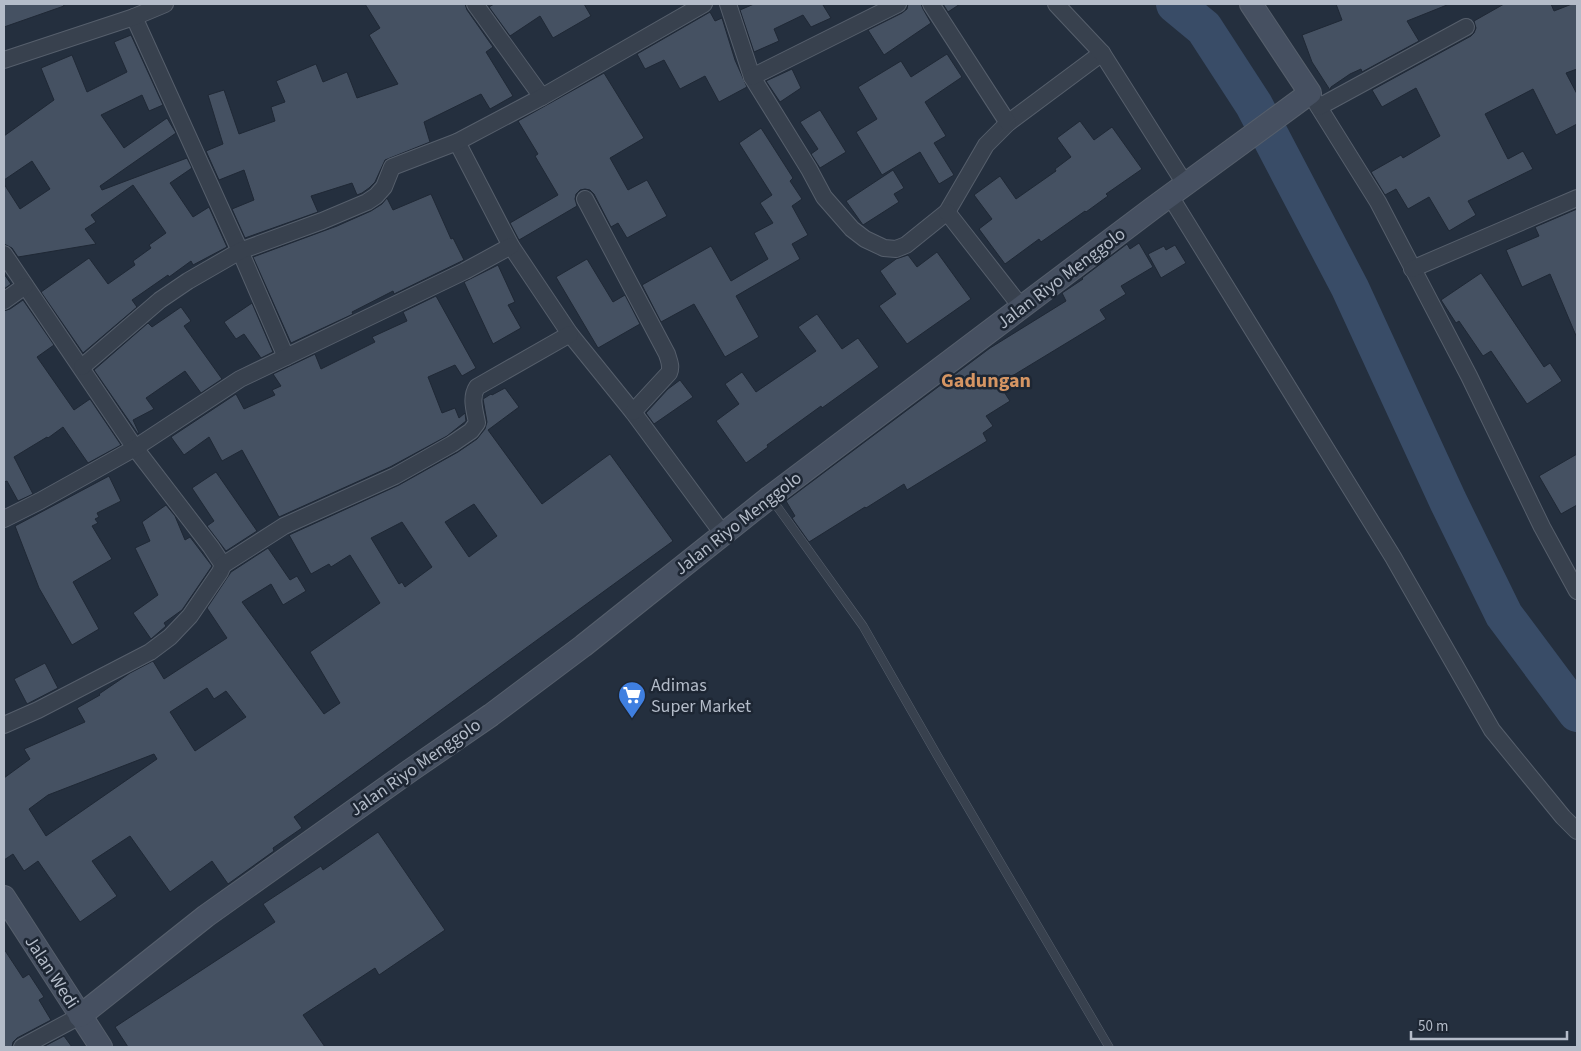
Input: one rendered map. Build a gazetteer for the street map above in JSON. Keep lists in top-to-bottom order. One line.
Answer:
{"streets":{"street":["Jalan Riyo Menggolo","Jalan Wedi"]},"crossings":[["Jalan Riyo Menggolo","Jalan Wedi"]],"districts":["Gadungan"],"places":{"supermarket":["Adimas Super Market"]},"scale_bar":"50 m"}
